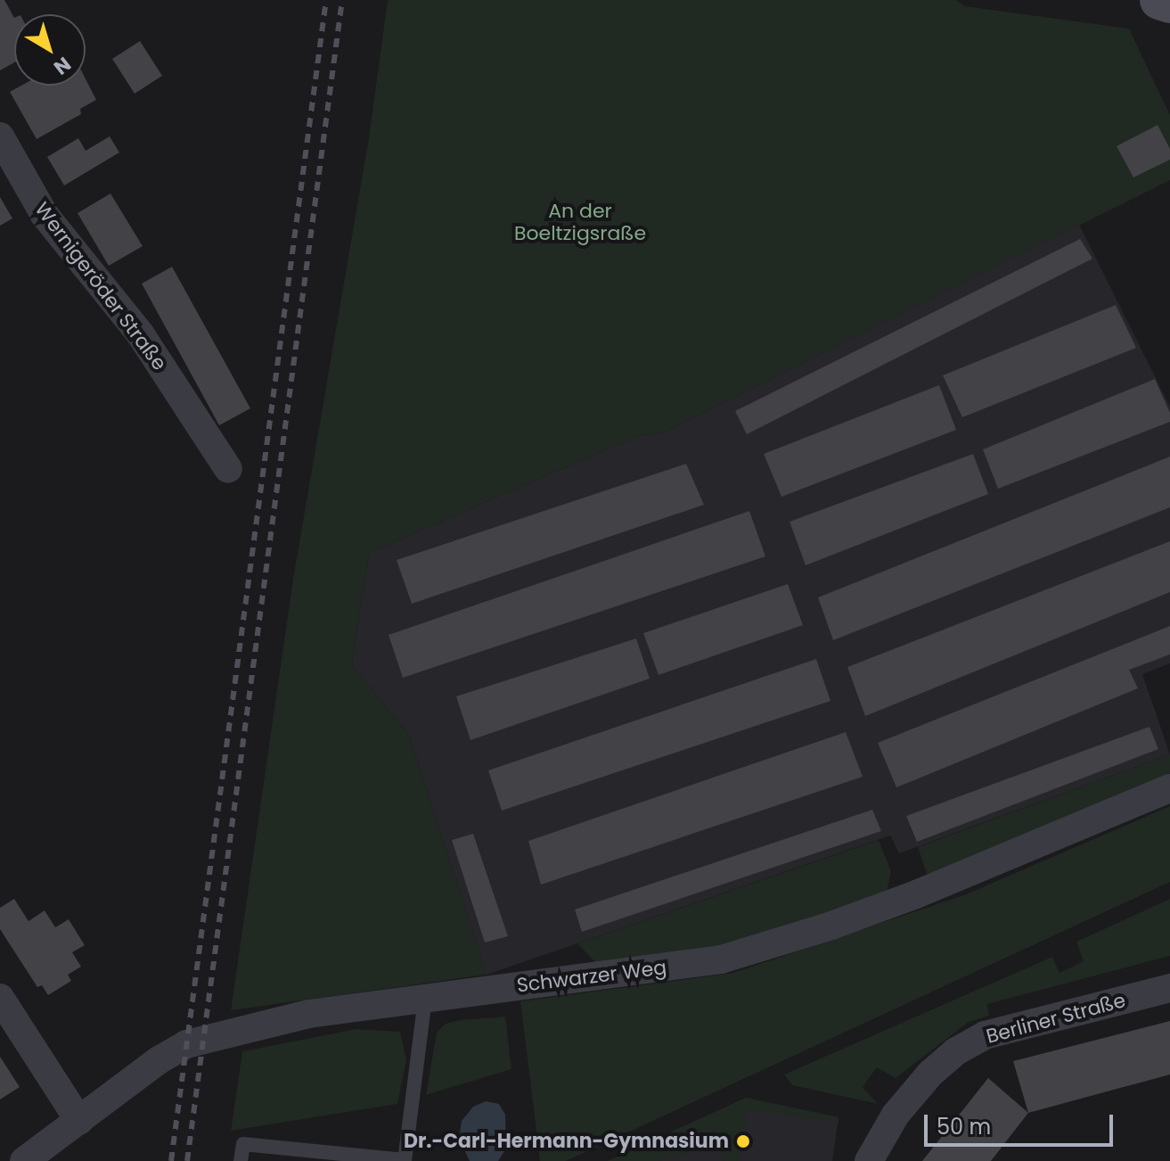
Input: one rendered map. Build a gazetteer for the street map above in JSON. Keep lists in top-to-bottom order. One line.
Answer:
{"streets":{"street":["Wernigeröder Straße","Schwarzer Weg","Berliner Straße"]},"parks":["An der Boeltzigsraße"],"places":["Dr.-Carl-Hermann-Gymnasium"],"scale_bar":"50 m","north":"bottom right"}
